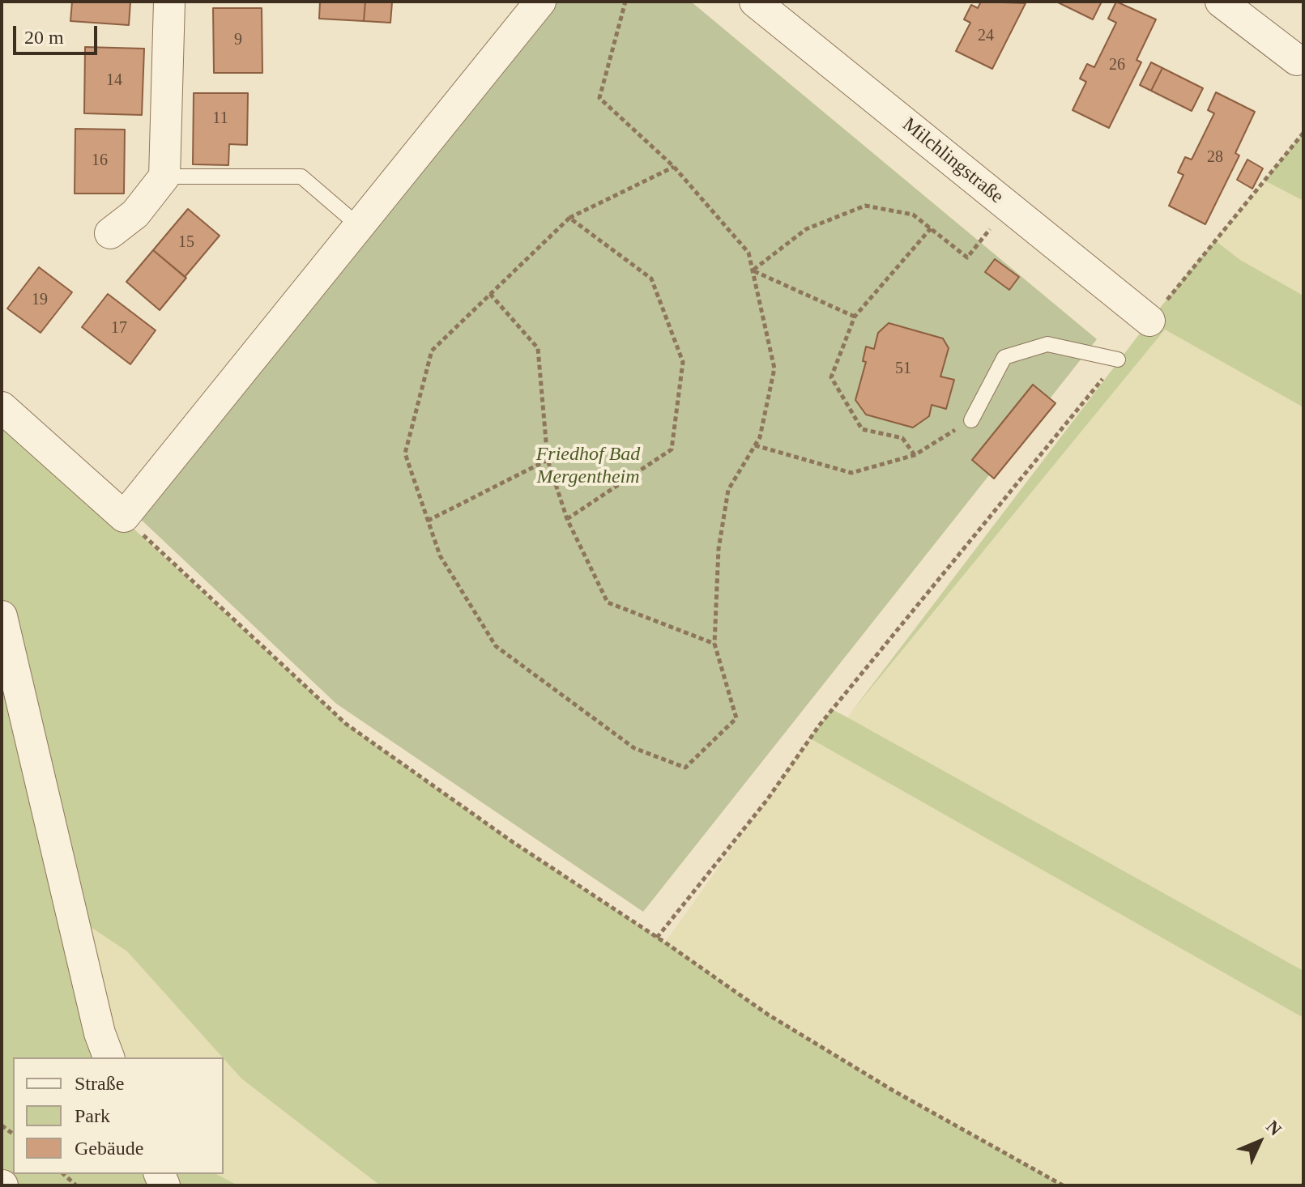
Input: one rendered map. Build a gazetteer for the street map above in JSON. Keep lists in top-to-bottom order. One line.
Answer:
{"streets":{"street":["Milchlingstraße"]},"parks":["Friedhof Bad Mergentheim"],"house_numbers":["24","9","26","14","11","28","16","15","19","17","51"],"legend":["Straße","Park","Gebäude"],"scale_bar":"20 m","north":"top right"}
